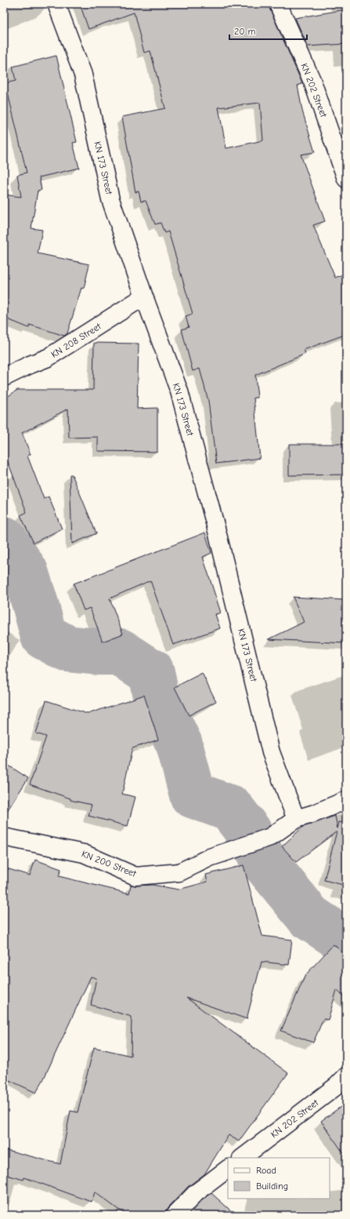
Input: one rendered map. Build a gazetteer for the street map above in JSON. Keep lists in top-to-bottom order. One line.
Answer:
{"streets":{"street":["KN 202 Street","KN 173 Street","KN 208 Street","KN 200 Street"]},"crossings":[["KN 173 Street","KN 208 Street"],["KN 173 Street","KN 200 Street"]],"legend":["Road","Building"],"scale_bar":"20 m"}
